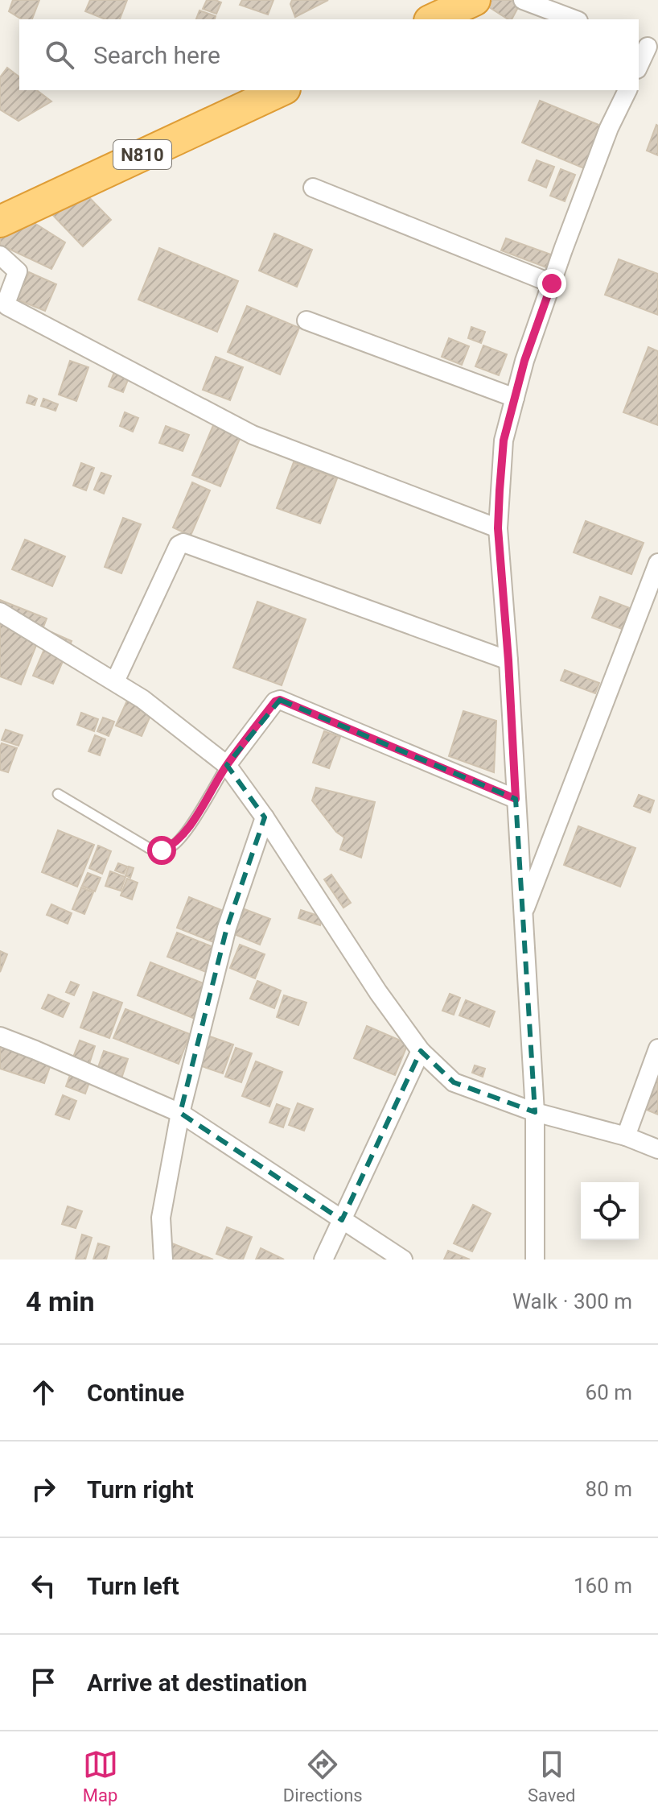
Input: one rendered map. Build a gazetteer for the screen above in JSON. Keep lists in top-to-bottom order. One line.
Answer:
{"streets":{"highway":["N810"]},"page":{"search":"Search here","heading":["4 min","Walk · 300 m"],"list":[["Continue","60 m"],["Turn right","80 m"],["Turn left","160 m"],"Arrive at destination"],"nav":["Map","Directions","Saved"]}}
